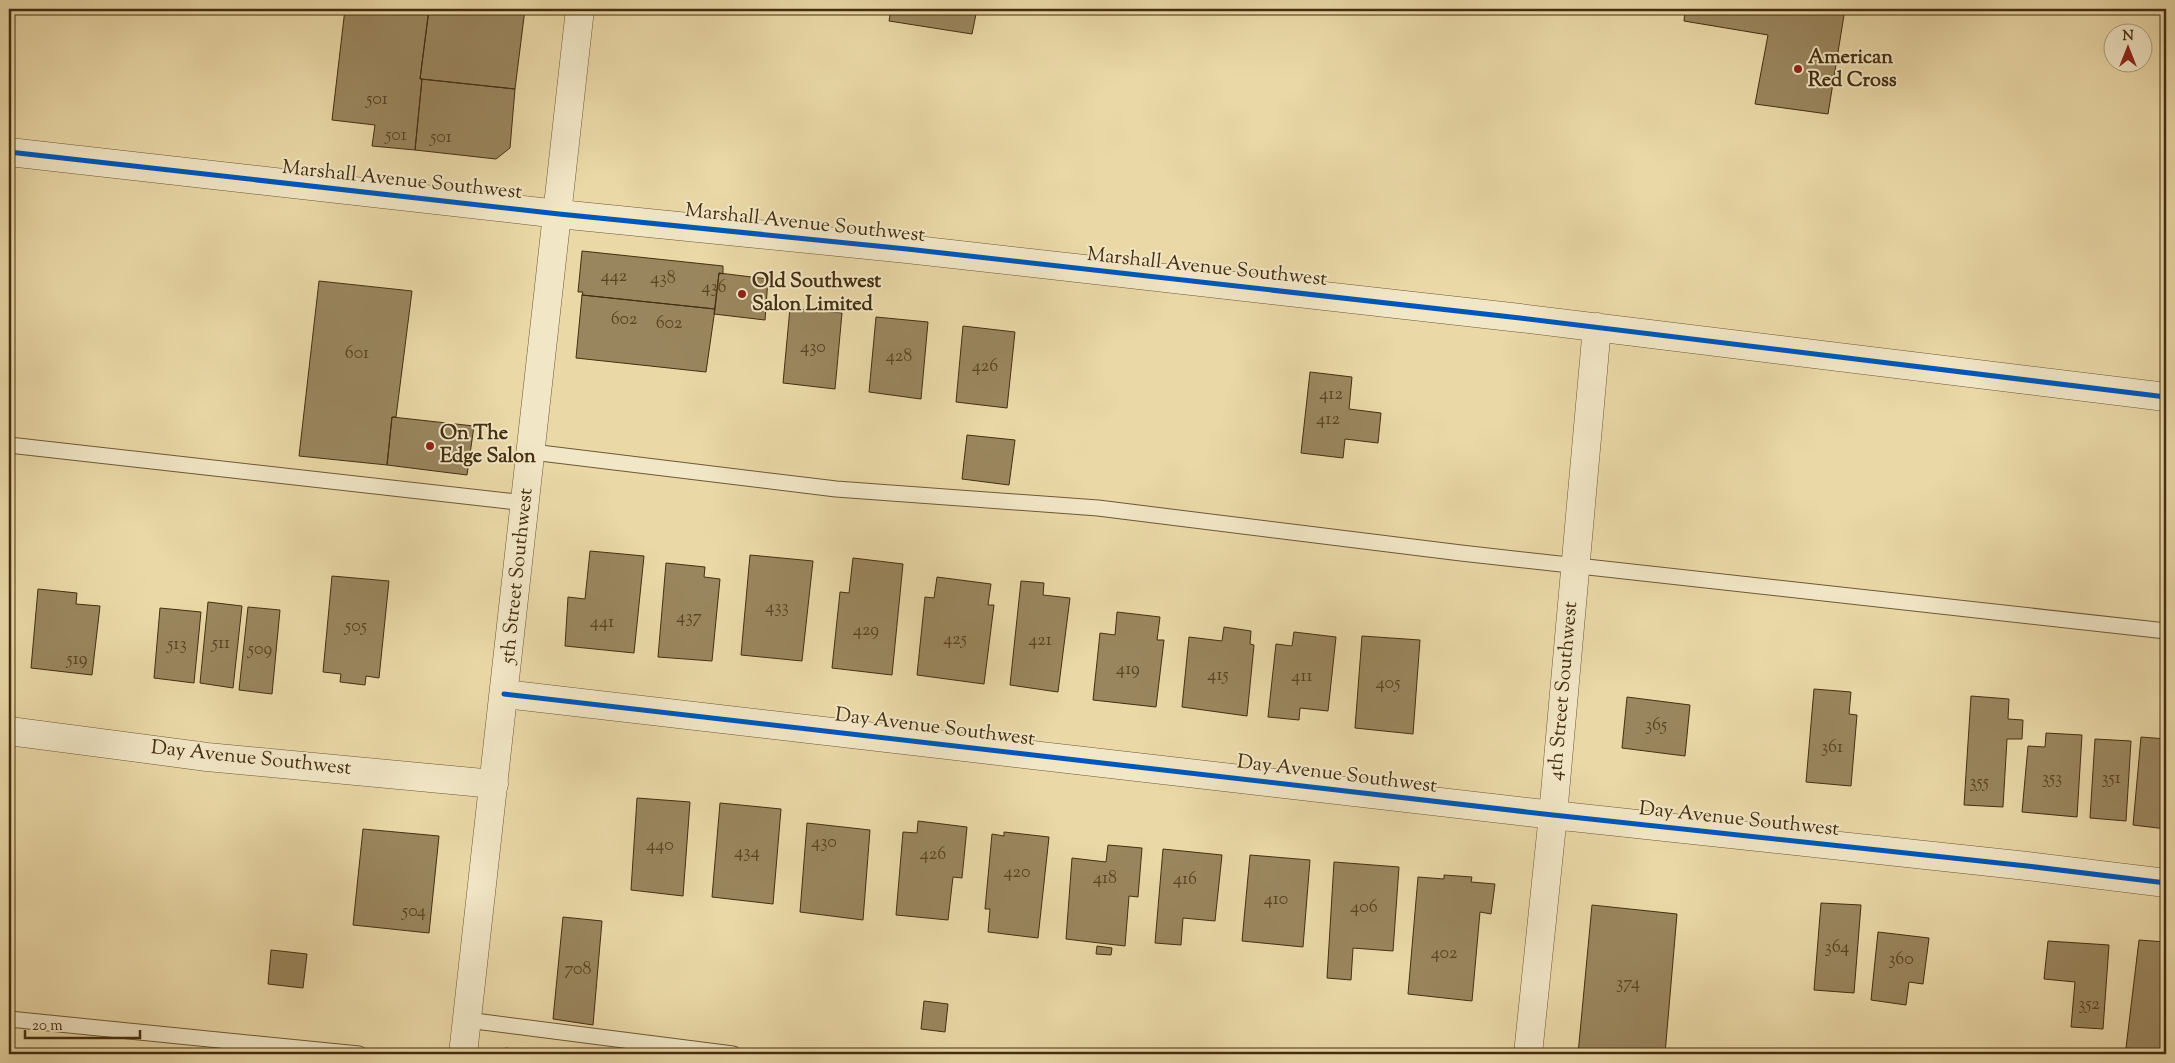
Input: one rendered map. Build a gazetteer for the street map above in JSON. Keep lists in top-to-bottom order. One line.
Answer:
{"streets":{"street":["Marshall Avenue Southwest","5th Street Southwest","4th Street Southwest","Day Avenue Southwest"]},"crossings":[["Marshall Avenue Southwest","5th Street Southwest"],["Marshall Avenue Southwest","4th Street Southwest"],["5th Street Southwest","Day Avenue Southwest"],["4th Street Southwest","Day Avenue Southwest"]],"places":["American Red Cross","Old Southwest Salon Limited","On The Edge Salon"],"house_numbers":["501","501","501","442","438","436","602","602","430","601","428","426","412","412","433","437","441","505","429","425","421","511","513","509","519","419","415","411","405","365","361","353","351","355","430","440","434","426","420","418","416","410","406","504","364","402","360","708","374","352"],"scale_bar":"20 m","north":"top"}
